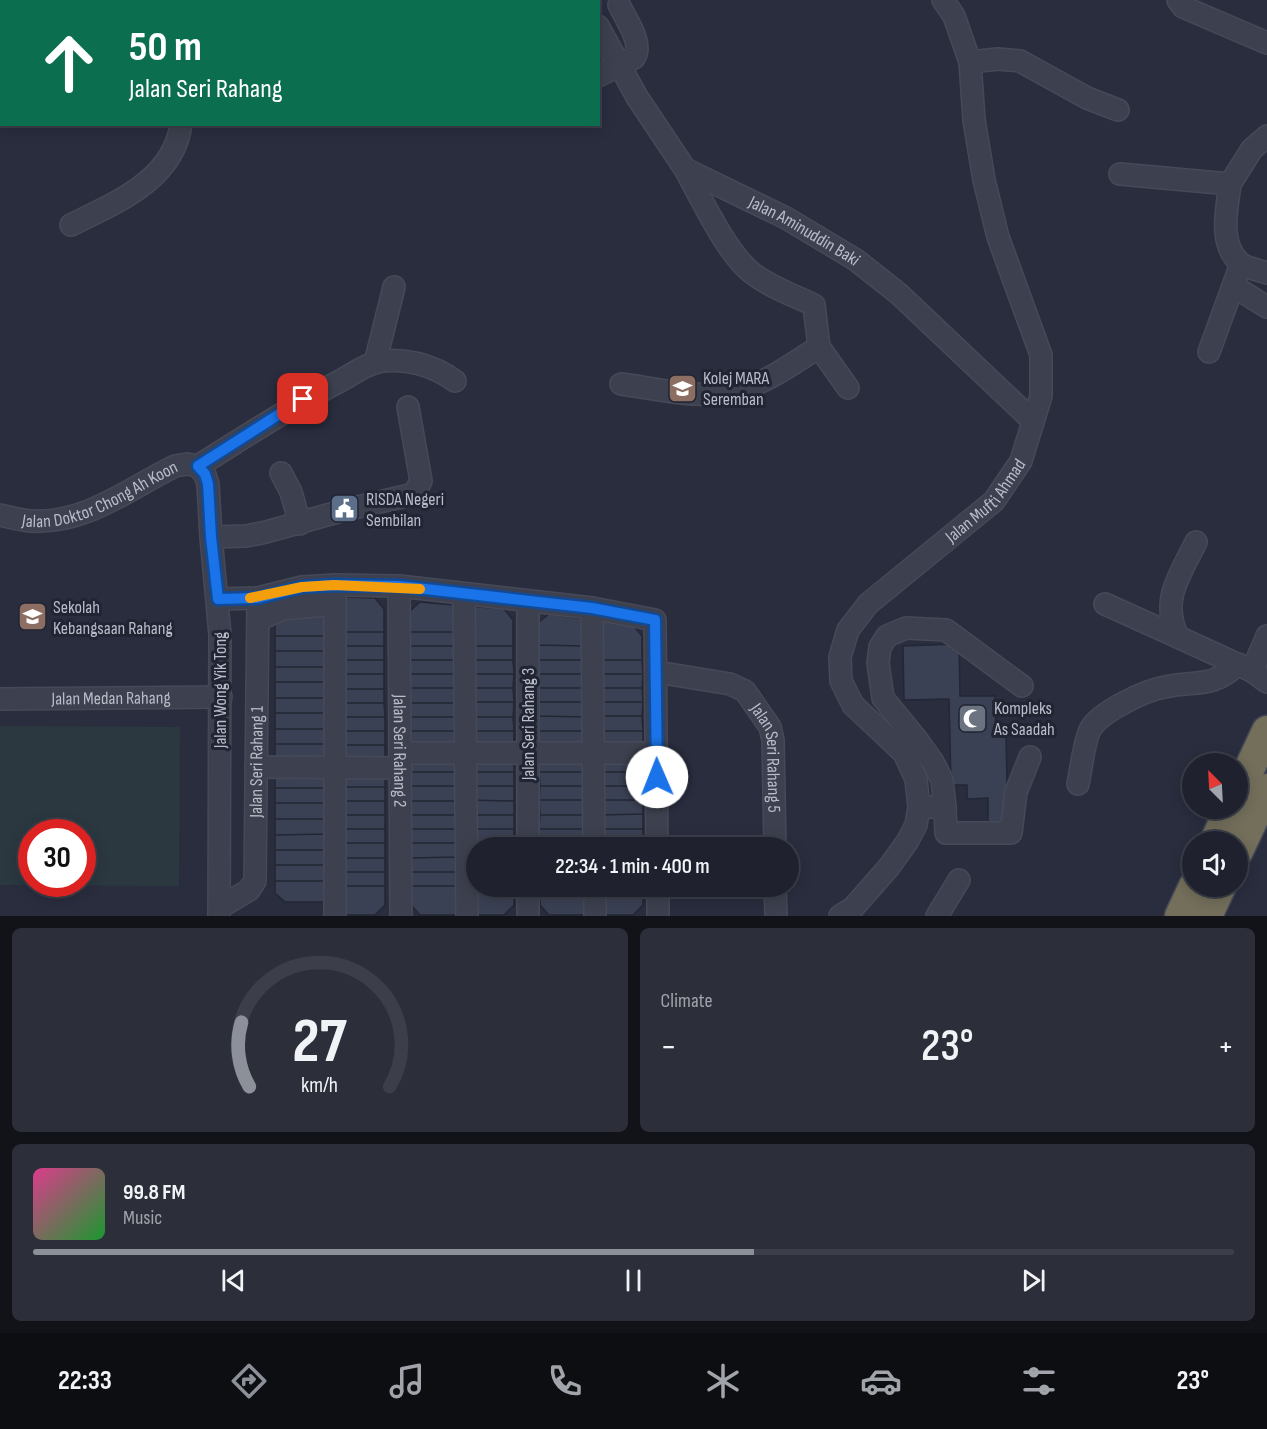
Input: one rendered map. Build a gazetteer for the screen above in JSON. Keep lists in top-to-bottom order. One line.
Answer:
{"streets":{"street":["Jalan Aminuddin Baki","Jalan Doktor Chong Ah Koon","Jalan Mufti Ahmad","Jalan Wong Yik Tong","Jalan Medan Rahang","Jalan Seri Rahang 3","Jalan Seri Rahang 2","Jalan Seri Rahang 5","Jalan Seri Rahang 1"]},"crossings":[["Jalan Aminuddin Baki","Jalan Mufti Ahmad"],["Jalan Doktor Chong Ah Koon","Jalan Wong Yik Tong"],["Jalan Wong Yik Tong","Jalan Medan Rahang"],["Jalan Wong Yik Tong","Jalan Seri Rahang 1"]],"places":{"school or university":["Kolej MARA Seremban","Sekolah Kebangsaan Rahang"],"public building":["RISDA Negeri Sembilan"],"mosque":["Kompleks As Saadah"]},"north":"top left","page":{"turn":["50 m","Jalan Seri Rahang"],"limit":"30","trip":"22:34 · 1 min · 400 m","tile":"Climate","heat":["−","23°","+"],"song":["99.8 FM","Music"],"tabs":["22:33","23°"],"gauge":["27","km/h"]}}
